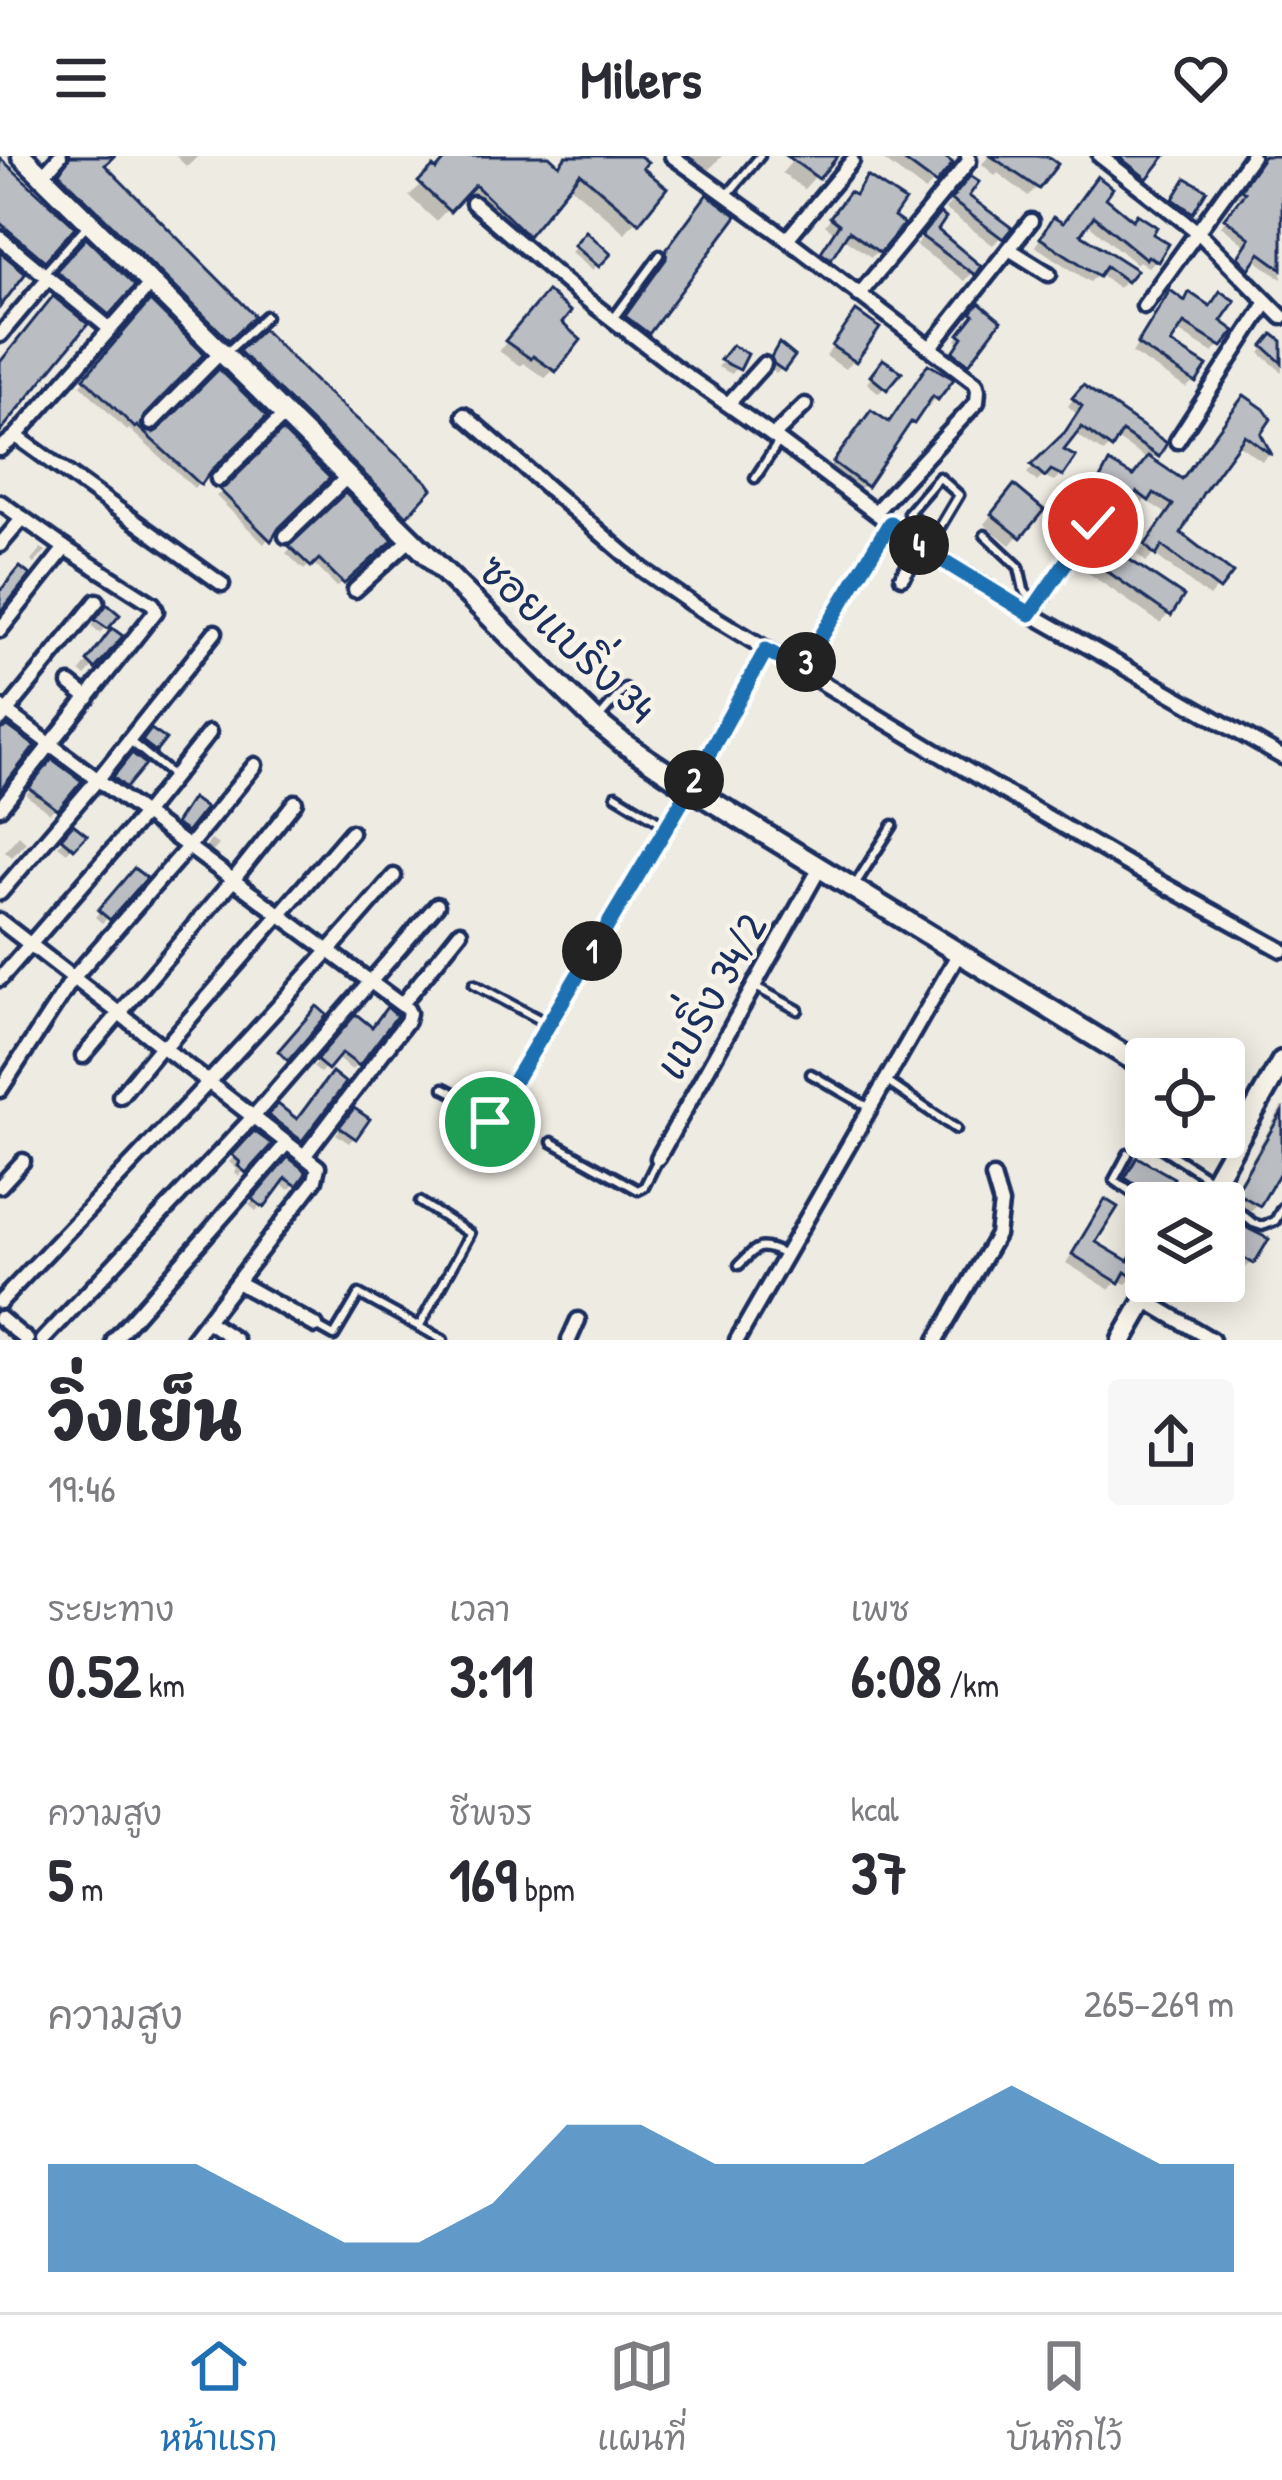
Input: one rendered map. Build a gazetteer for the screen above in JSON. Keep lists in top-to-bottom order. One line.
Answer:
{"streets":{"street":["ซอยแบริ่ง 34","แบริ่ง 34/2"]},"crossings":[["ซอยแบริ่ง 34","แบริ่ง 34/2"]],"page":{"header":"Milers","pins":["4","3","2","1"],"heading":["วิ่งเย็น","19:46"],"stats":[["ระยะทาง","0.52 km"],["เวลา","3:11"],["เพซ","6:08 /km"],["ความสูง","5 m"],["ชีพจร","169 bpm"],["kcal","37"]],"chart":["ความสูง","265–269 m"],"tabs":["หน้าแรก","แผนที่","บันทึกไว้"]}}
